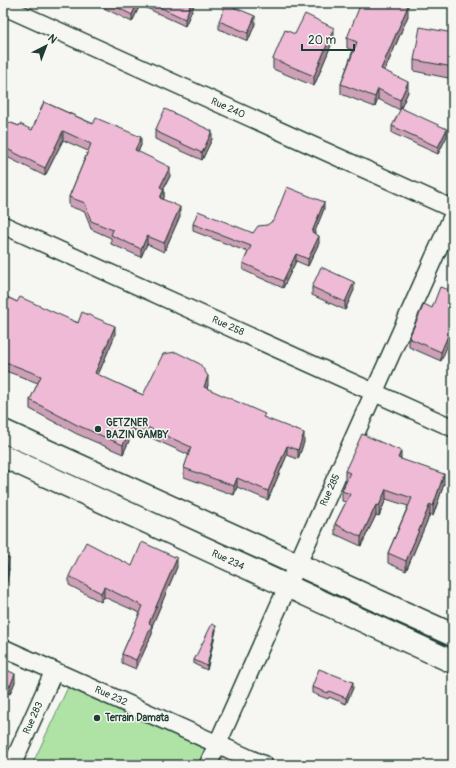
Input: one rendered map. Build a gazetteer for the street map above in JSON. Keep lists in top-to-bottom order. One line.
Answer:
{"streets":{"main road":["Rue 234"],"street":["Rue 240","Rue 258","Rue 285","Rue 232","Rue 283"]},"crossings":[["Rue 258","Rue 285"],["Rue 285","Rue 234"],["Rue 285","Rue 232"],["Rue 232","Rue 283"]],"places":["GETZNER BAZIN GAMBY","Terrain Damata"],"scale_bar":"20 m","north":"top right"}
